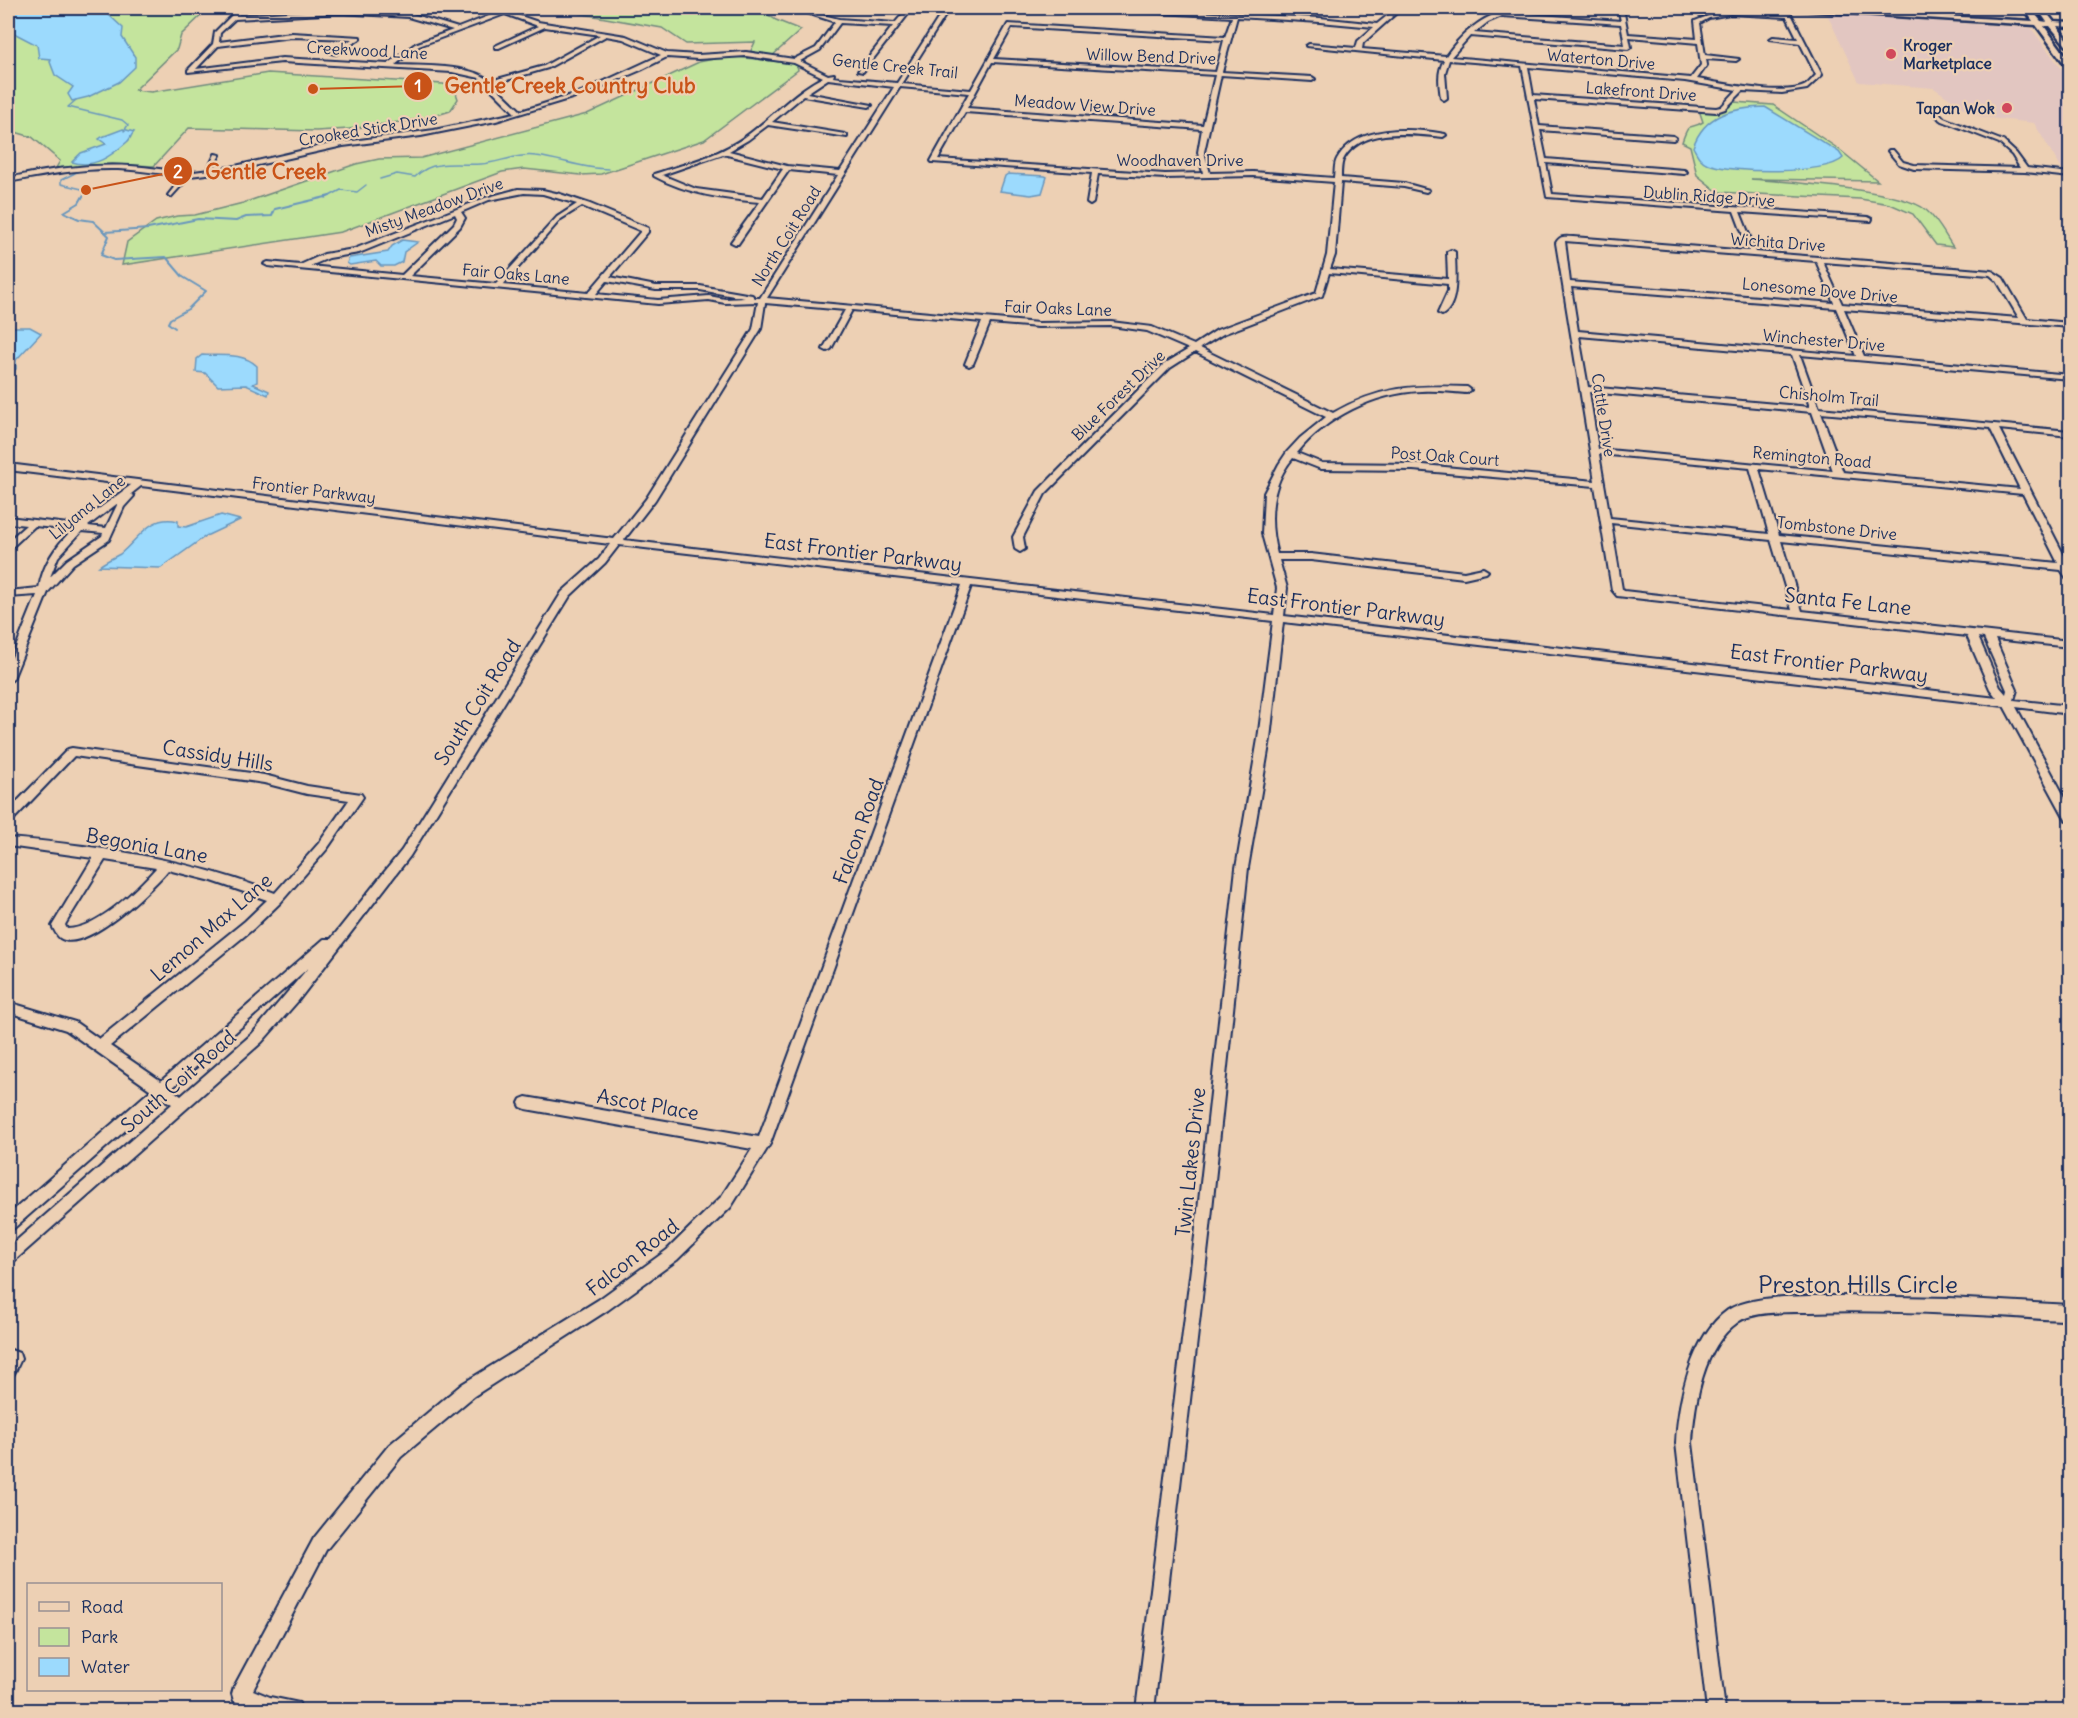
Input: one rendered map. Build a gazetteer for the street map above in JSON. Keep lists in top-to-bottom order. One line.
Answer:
{"streets":{"street":["Creekwood Lane","Willow Bend Drive","Waterton Drive","Gentle Creek Trail","Lakefront Drive","Meadow View Drive","Crooked Stick Drive","Woodhaven Drive","Dublin Ridge Drive","Misty Meadow Drive","North Coit Road","Wichita Drive","Fair Oaks Lane","Lonesome Dove Drive","Winchester Drive","Blue Forest Drive","Chisholm Trail","Cattle Drive","Post Oak Court","Remington Road","Frontier Parkway","Lilyana Lane","Tombstone Drive","East Frontier Parkway","Santa Fe Lane","South Coit Road","Cassidy Hills","Falcon Road","Begonia Lane","Lemon Max Lane","Ascot Place","Twin Lakes Drive","Preston Hills Circle"]},"crossings":[["Creekwood Lane","Crooked Stick Drive"],["Waterton Drive","Lakefront Drive"],["Gentle Creek Trail","Crooked Stick Drive"],["Gentle Creek Trail","North Coit Road"],["Meadow View Drive","Woodhaven Drive"],["Woodhaven Drive","Blue Forest Drive"],["Misty Meadow Drive","Fair Oaks Lane"],["North Coit Road","Fair Oaks Lane"],["North Coit Road","Frontier Parkway"],["North Coit Road","East Frontier Parkway"],["North Coit Road","South Coit Road"],["Wichita Drive","Lonesome Dove Drive"],["Wichita Drive","Cattle Drive"],["Fair Oaks Lane","Blue Forest Drive"],["Fair Oaks Lane","Twin Lakes Drive"],["Lonesome Dove Drive","Cattle Drive"],["Winchester Drive","Cattle Drive"],["Chisholm Trail","Cattle Drive"],["Cattle Drive","Post Oak Court"],["Cattle Drive","Remington Road"],["Cattle Drive","Tombstone Drive"],["Cattle Drive","Santa Fe Lane"],["Post Oak Court","Twin Lakes Drive"],["Frontier Parkway","Lilyana Lane"],["Frontier Parkway","East Frontier Parkway"],["Frontier Parkway","South Coit Road"],["East Frontier Parkway","South Coit Road"],["East Frontier Parkway","Falcon Road"],["East Frontier Parkway","Twin Lakes Drive"],["Cassidy Hills","Lemon Max Lane"],["Falcon Road","Ascot Place"],["Begonia Lane","Lemon Max Lane"]],"places":["Kroger Marketplace","Gentle Creek Country Club","Tapan Wok","Gentle Creek"],"legend":["Road","Park","Water"]}
